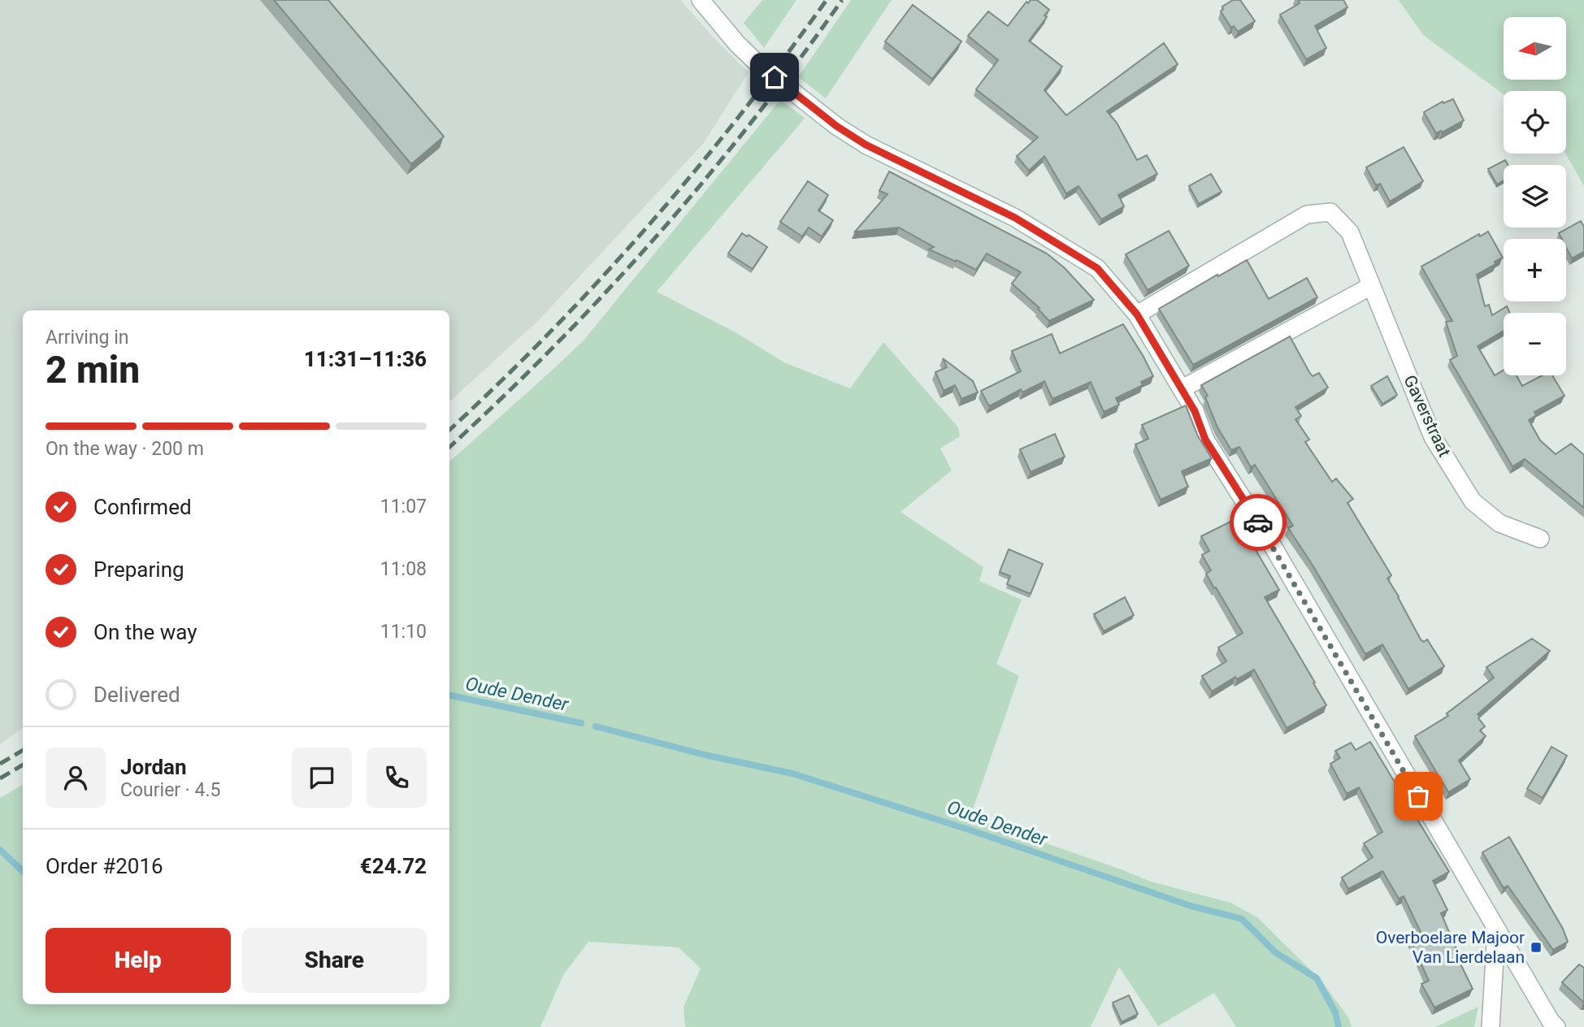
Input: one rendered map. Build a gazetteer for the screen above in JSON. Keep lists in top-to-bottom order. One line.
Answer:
{"streets":{"street":["Gaverstraat"]},"water":["Oude Dender"],"places":{"transit":["Overboelare Majoor Van Lierdelaan"]},"north":"left","page":{"map_buttons":["+","−"],"heading":["2 min","Arriving in","11:31–11:36"],"panel":["Jordan","Courier · 4.5","Order #2016","€24.72"],"bar":"On the way · 200 m","list":[["Confirmed","11:07"],["Preparing","11:08"],["On the way","11:10"],"Delivered"],"buttons":["Help","Share"]}}
